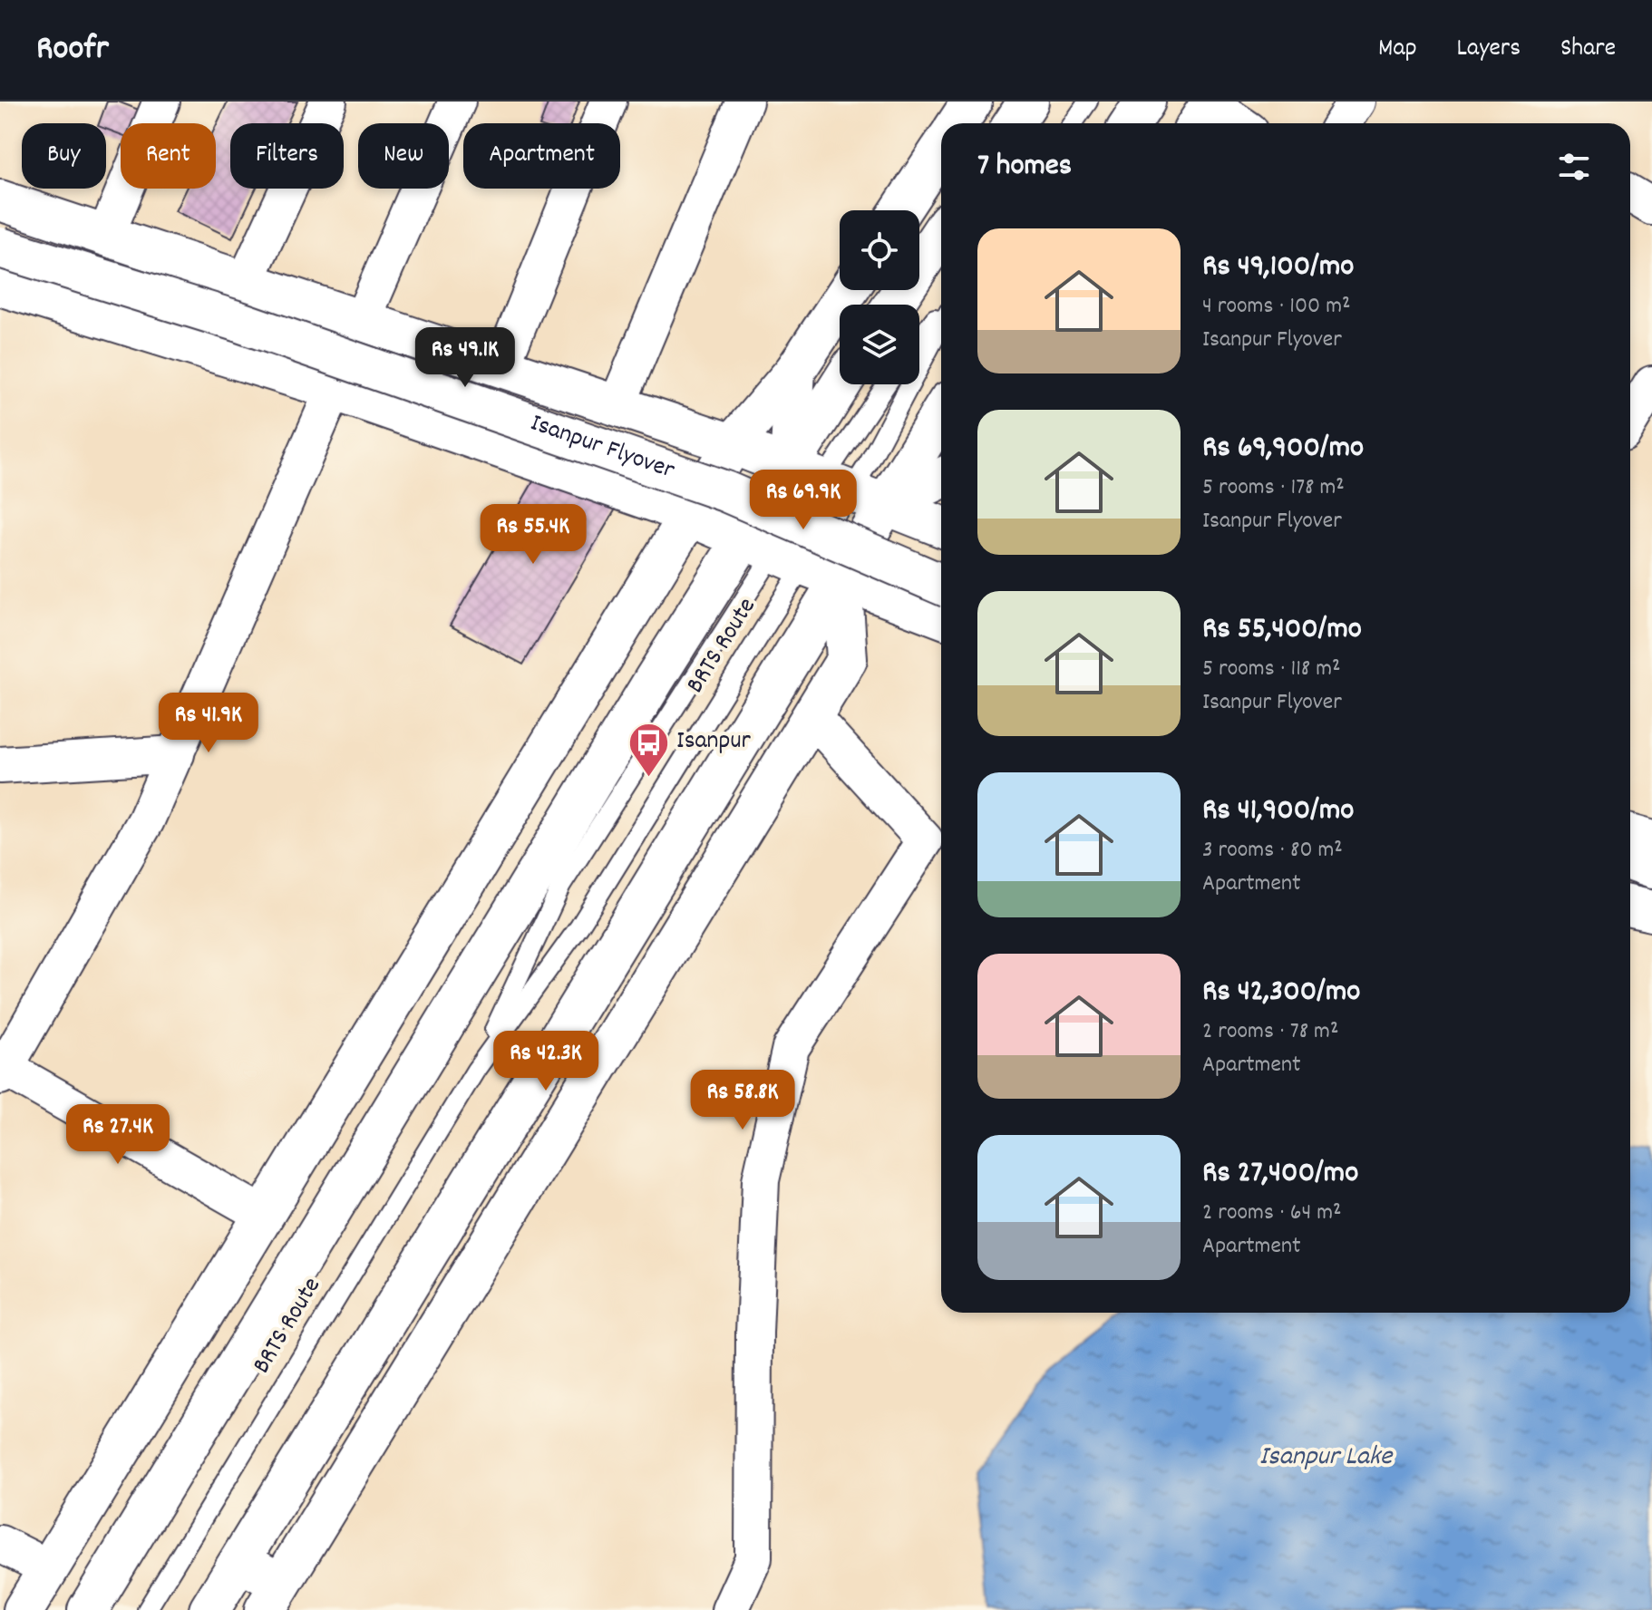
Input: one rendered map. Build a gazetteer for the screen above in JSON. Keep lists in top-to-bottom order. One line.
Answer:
{"streets":{"main road":["Isanpur Flyover"],"lane":["BRTS Route"]},"water":["Isanpur Lake"],"places":{"bus stop":["Isanpur"]},"page":{"header":"Roofr","nav":["Map","Layers","Share"],"chip":["Buy","Rent","Filters","New","Apartment"],"heading":"7 homes","list":[{"name":"Rs 49,100/mo","note":"4 rooms · 100 m² · Isanpur Flyover"},{"name":"Rs 69,900/mo","note":"5 rooms · 178 m² · Isanpur Flyover"},{"name":"Rs 55,400/mo","note":"5 rooms · 118 m² · Isanpur Flyover"},{"name":"Rs 41,900/mo","note":"3 rooms · 80 m² · Apartment"},{"name":"Rs 42,300/mo","note":"2 rooms · 78 m² · Apartment"},{"name":"Rs 27,400/mo","note":"2 rooms · 64 m² · Apartment"}],"price":["Rs 49.1K","Rs 69.9K","Rs 55.4K","Rs 41.9K","Rs 42.3K","Rs 58.8K","Rs 27.4K"]}}
